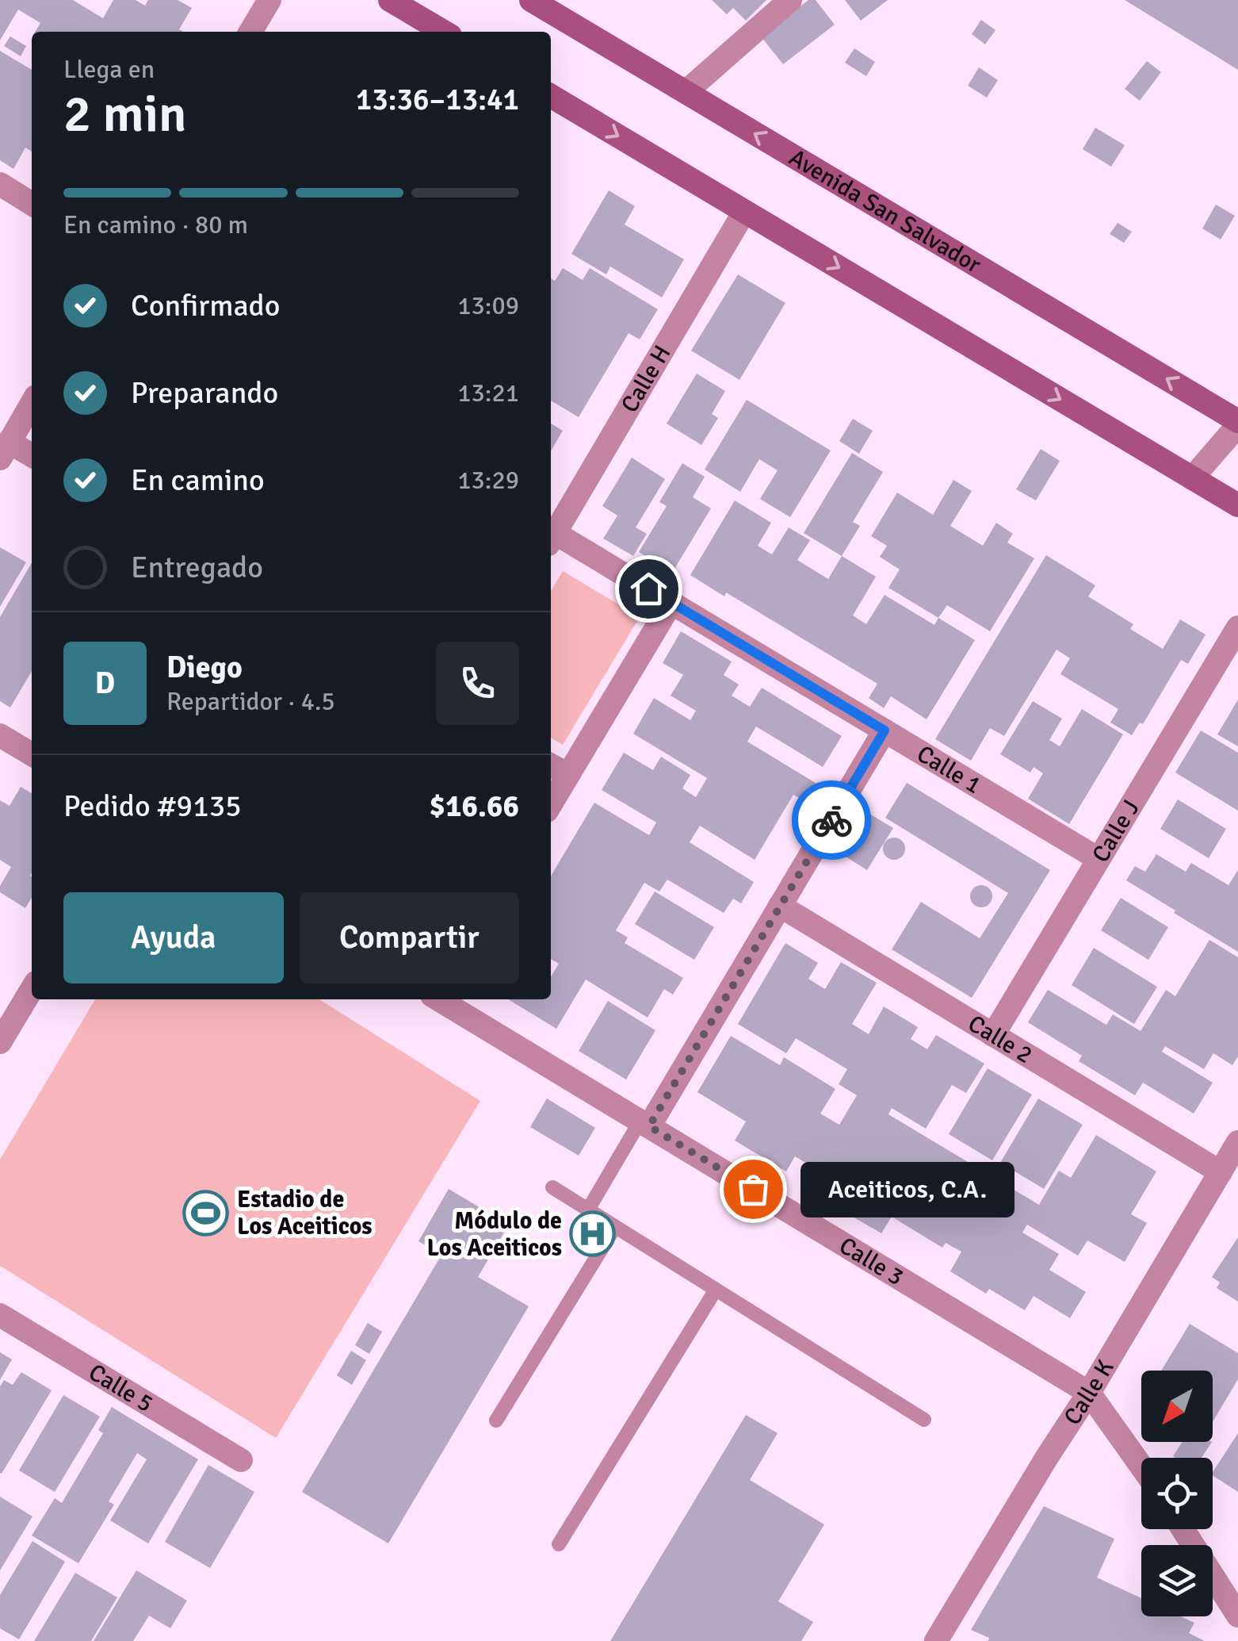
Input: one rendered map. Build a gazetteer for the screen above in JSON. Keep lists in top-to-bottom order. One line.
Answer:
{"streets":{"street":["Avenida San Salvador","Calle H","Calle 1","Calle J","Calle 2","Calle 3","Calle 5","Calle K"]},"crossings":[["Calle H","Calle 1"],["Calle 1","Calle J"],["Calle J","Calle 2"],["Calle 2","Calle K"],["Calle 3","Calle K"]],"places":{"other":["Aceiticos, C.A."],"sports":["Estadio de Los Aceiticos"],"hospital":["Módulo de Los Aceiticos"]},"north":"bottom left","page":{"heading":["2 min","Llega en","13:36–13:41"],"panel":["Diego","Repartidor · 4.5","Pedido #9135","$16.66"],"bar":"En camino · 80 m","list":[["Confirmado","13:09"],["Preparando","13:21"],["En camino","13:29"],"Entregado"],"round":"D","buttons":["Ayuda","Compartir"],"bubble":"Aceiticos, C.A."}}
